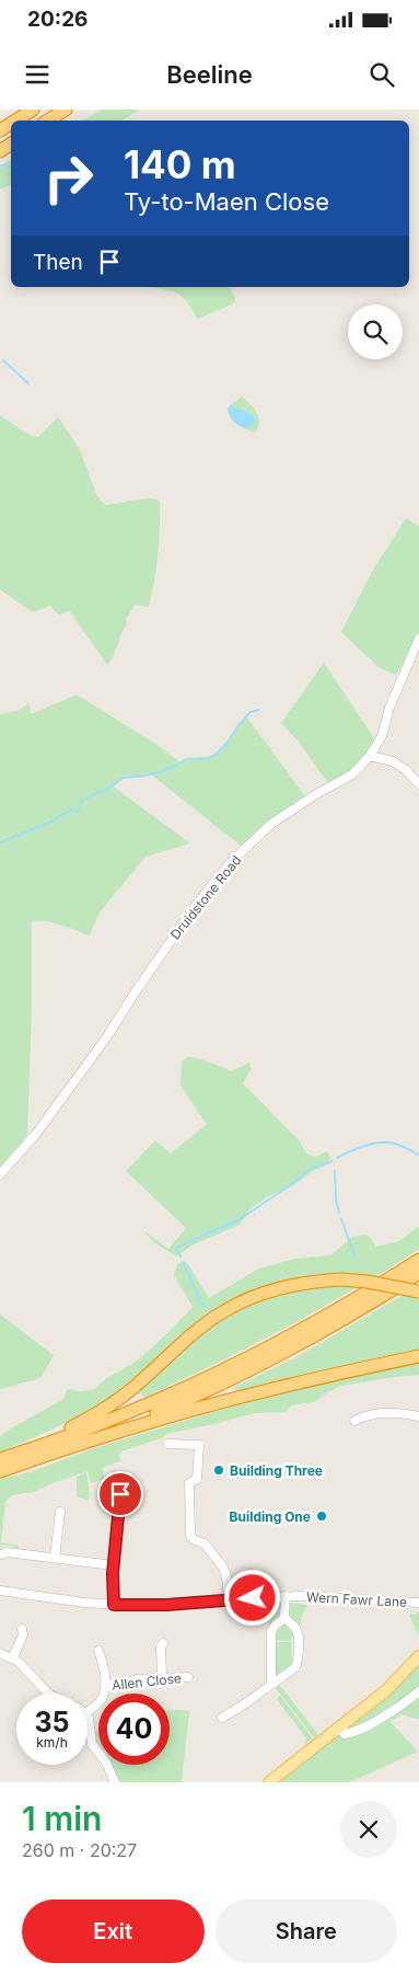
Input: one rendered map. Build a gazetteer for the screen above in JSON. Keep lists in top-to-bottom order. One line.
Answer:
{"streets":{"street":["Druidstone Road","Wern Fawr Lane","Allen Close"]},"places":["Building Three","Building One"],"page":{"status":"20:26","header":"Beeline","turn":["140 m","Ty-to-Maen Close"],"then":"Then","speed":"35 km/h","limit":"40","heading":["1 min","260 m · 20:27"],"buttons":["Exit","Share"]}}
